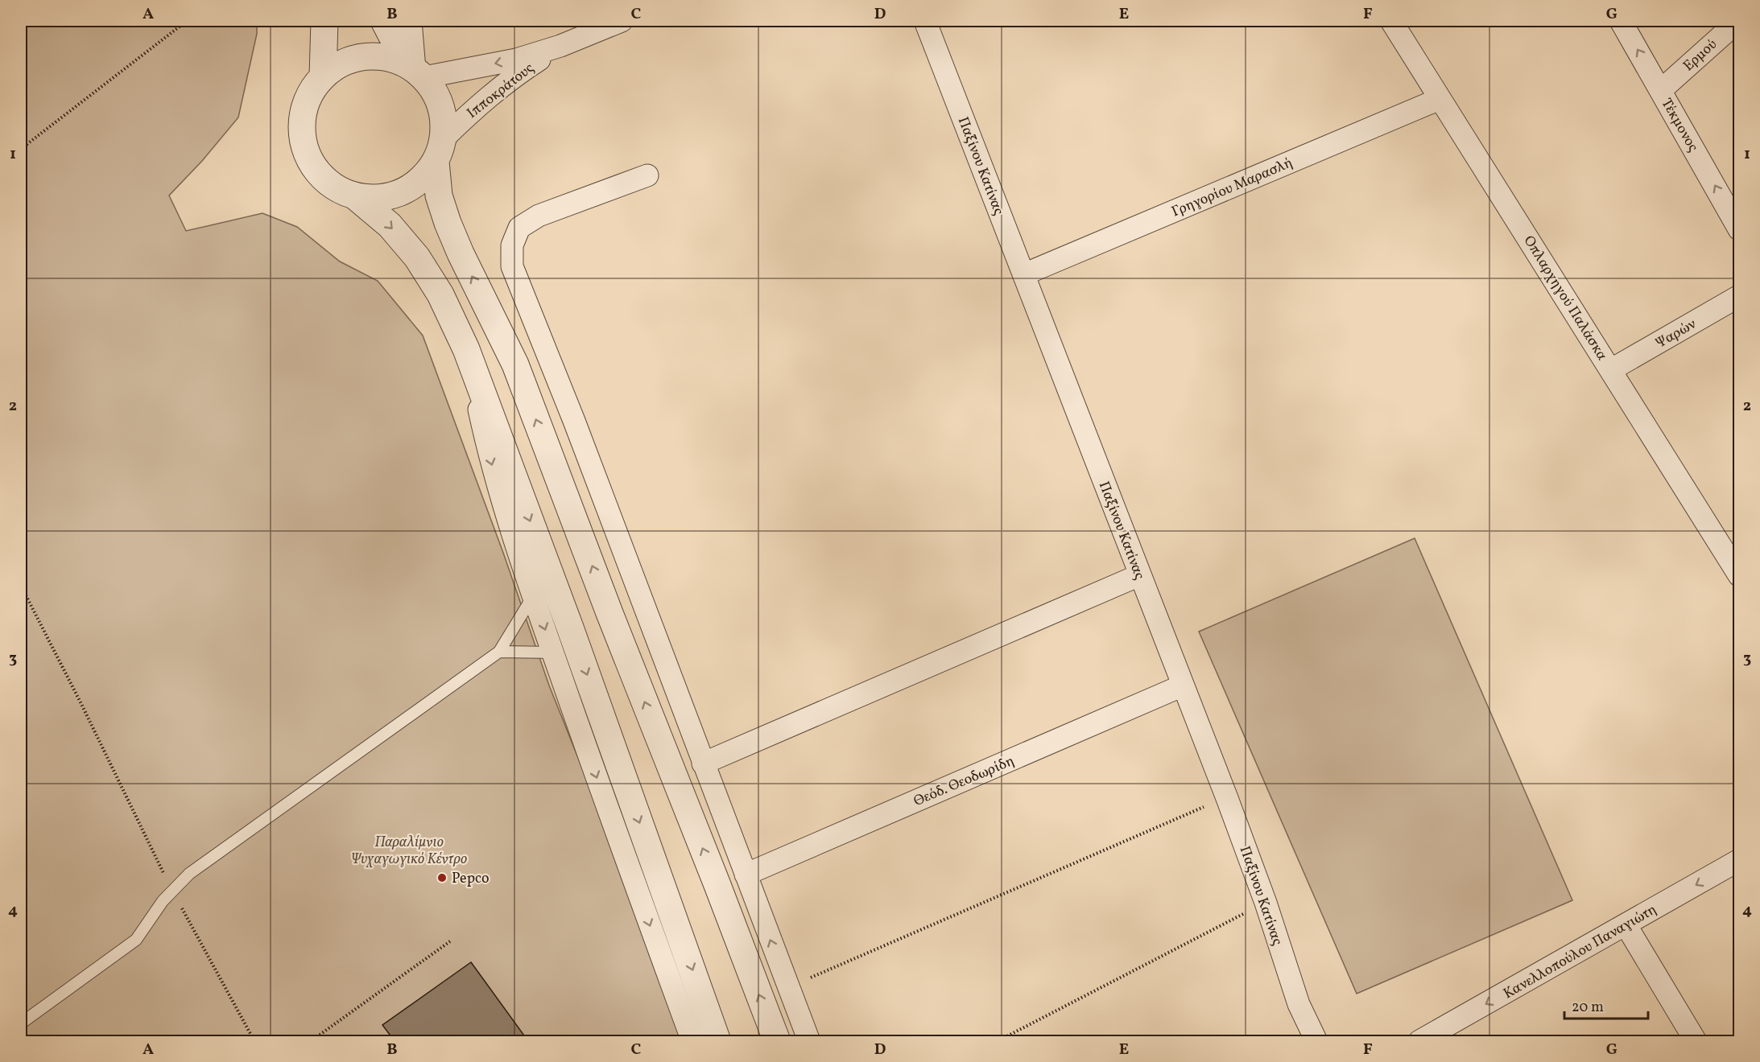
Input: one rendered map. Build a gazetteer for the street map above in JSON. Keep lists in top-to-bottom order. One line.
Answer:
{"streets":{"street":["Ερμού","Ιπποκράτους","Τέκμονος","Παξίνου Κατίνας","Γρηγορίου Μαρασλή","Οπλαρχηγού Παλάσκα","Ψαρών","Θεόδ. Θεοδωρίδη","Κανελλοπούλου Παναγιώτη"]},"crossings":[["Ερμού","Τέκμονος"],["Παξίνου Κατίνας","Γρηγορίου Μαρασλή"],["Παξίνου Κατίνας","Θεόδ. Θεοδωρίδη"],["Γρηγορίου Μαρασλή","Οπλαρχηγού Παλάσκα"],["Οπλαρχηγού Παλάσκα","Ψαρών"]],"one_way":["Ιπποκράτους","Τέκμονος","Κανελλοπούλου Παναγιώτη"],"parks":["Παραλίμνιο Ψυχαγωγικό Κέντρο"],"places":["Pepco"],"scale_bar":"20 m","grid":{"columns":["A","B","C","D","E","F","G"],"rows":["1","2","3","4"]}}
